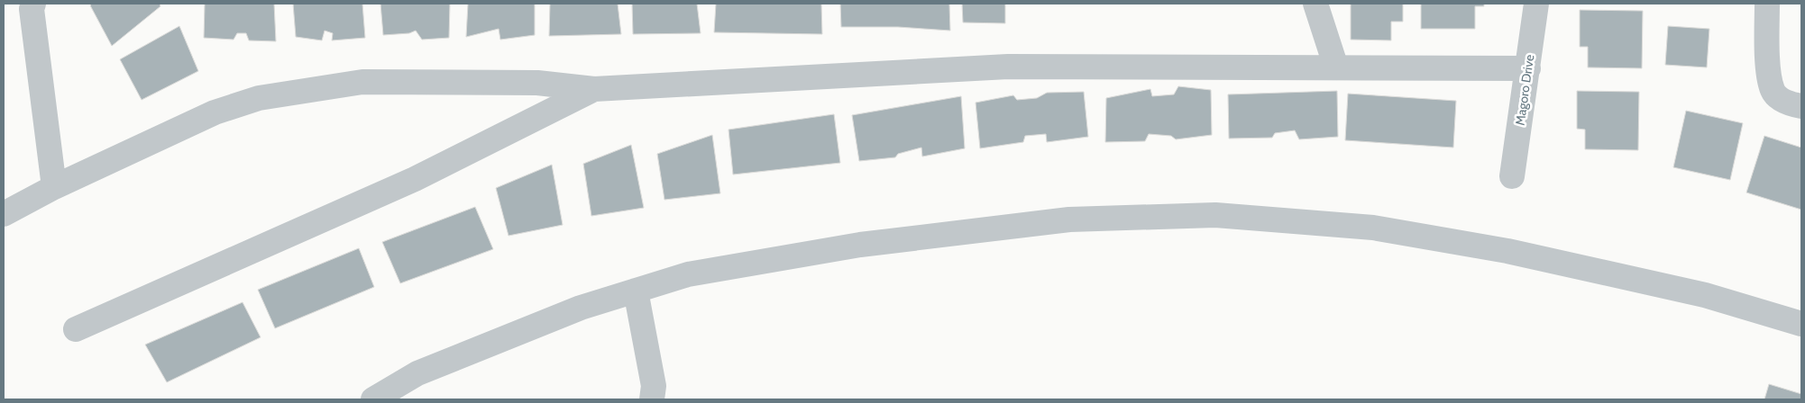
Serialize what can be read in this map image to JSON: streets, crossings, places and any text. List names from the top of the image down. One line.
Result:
{"streets":{"street":["Magoro Drive"]}}
